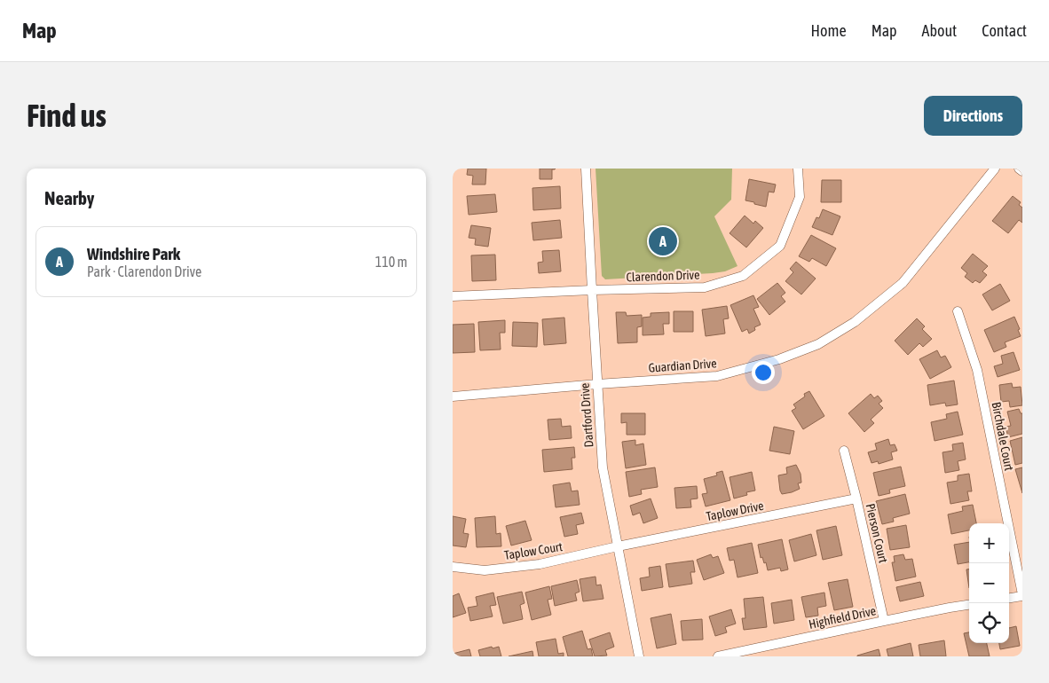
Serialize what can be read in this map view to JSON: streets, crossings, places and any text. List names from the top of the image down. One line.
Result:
{"streets":{"street":["Clarendon Drive","Guardian Drive","Dartford Drive","Birchdale Court","Taplow Drive","Pierson Court","Taplow Court","Highfield Drive"]},"crossings":[["Clarendon Drive","Dartford Drive"],["Guardian Drive","Dartford Drive"],["Dartford Drive","Taplow Drive"],["Dartford Drive","Taplow Court"],["Taplow Drive","Pierson Court"],["Taplow Drive","Taplow Court"],["Pierson Court","Highfield Drive"]],"page":{"header":"Map","nav":["Home","Map","About","Contact"],"buttons":"Directions","title":"Find us","heading":"Nearby","pins":"A","list":[{"mark":"A","name":"Windshire Park","note":"Park · Clarendon Drive","value":"110 m"}],"map_buttons":["+","−"]}}
